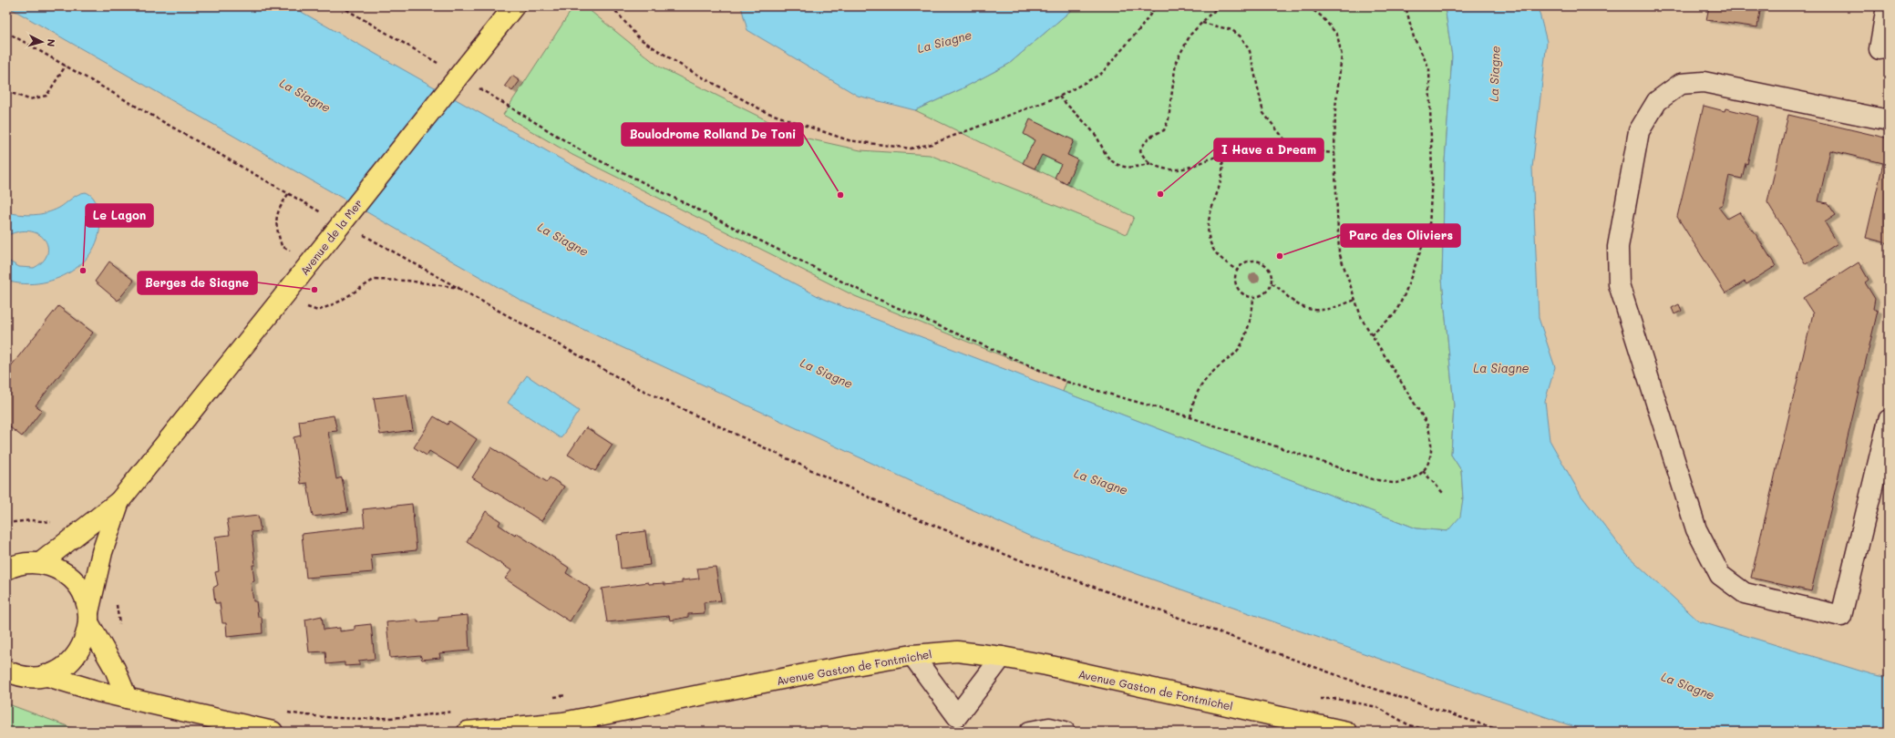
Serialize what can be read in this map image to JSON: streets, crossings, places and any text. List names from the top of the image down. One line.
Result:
{"streets":{"main road":["Avenue de la Mer","Avenue Gaston de Fontmichel"]},"water":["La Siagne"],"places":["I Have a Dream","Boulodrome Rolland De Toni","Parc des Oliviers","Le Lagon","Berges de Siagne"],"north":"right"}
